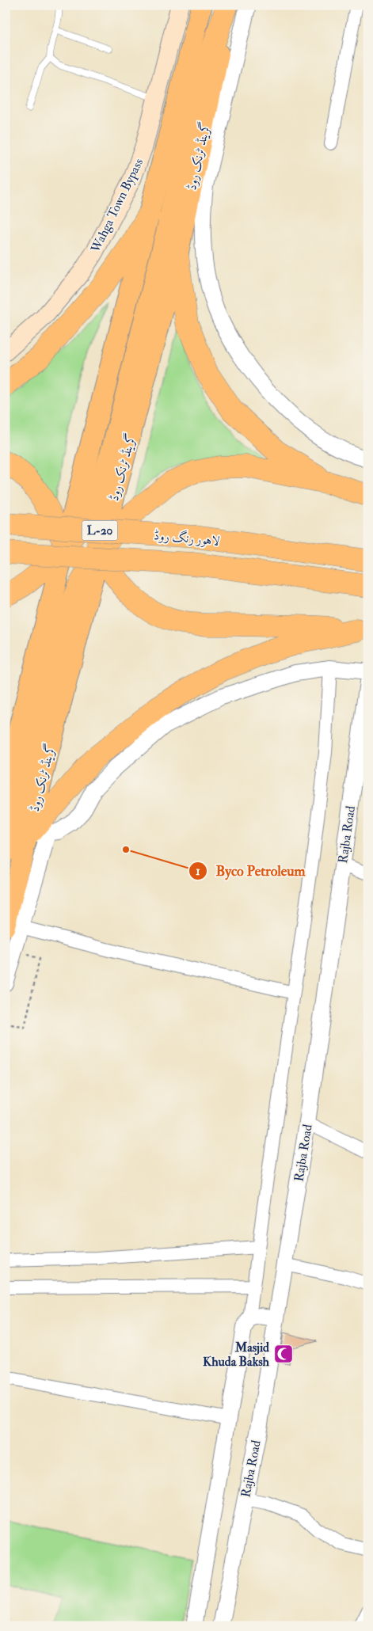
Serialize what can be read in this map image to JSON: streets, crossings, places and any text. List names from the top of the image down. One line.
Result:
{"streets":{"highway":["گرینڈ ٹرنک روڈ","L-20","لاہور رنگ روڈ"],"main road":["Wahga Town Bypass"],"street":["Rajba Road"]},"places":{"other":["Byco Petroleum"],"mosque":["Masjid Khuda Baksh"]}}
